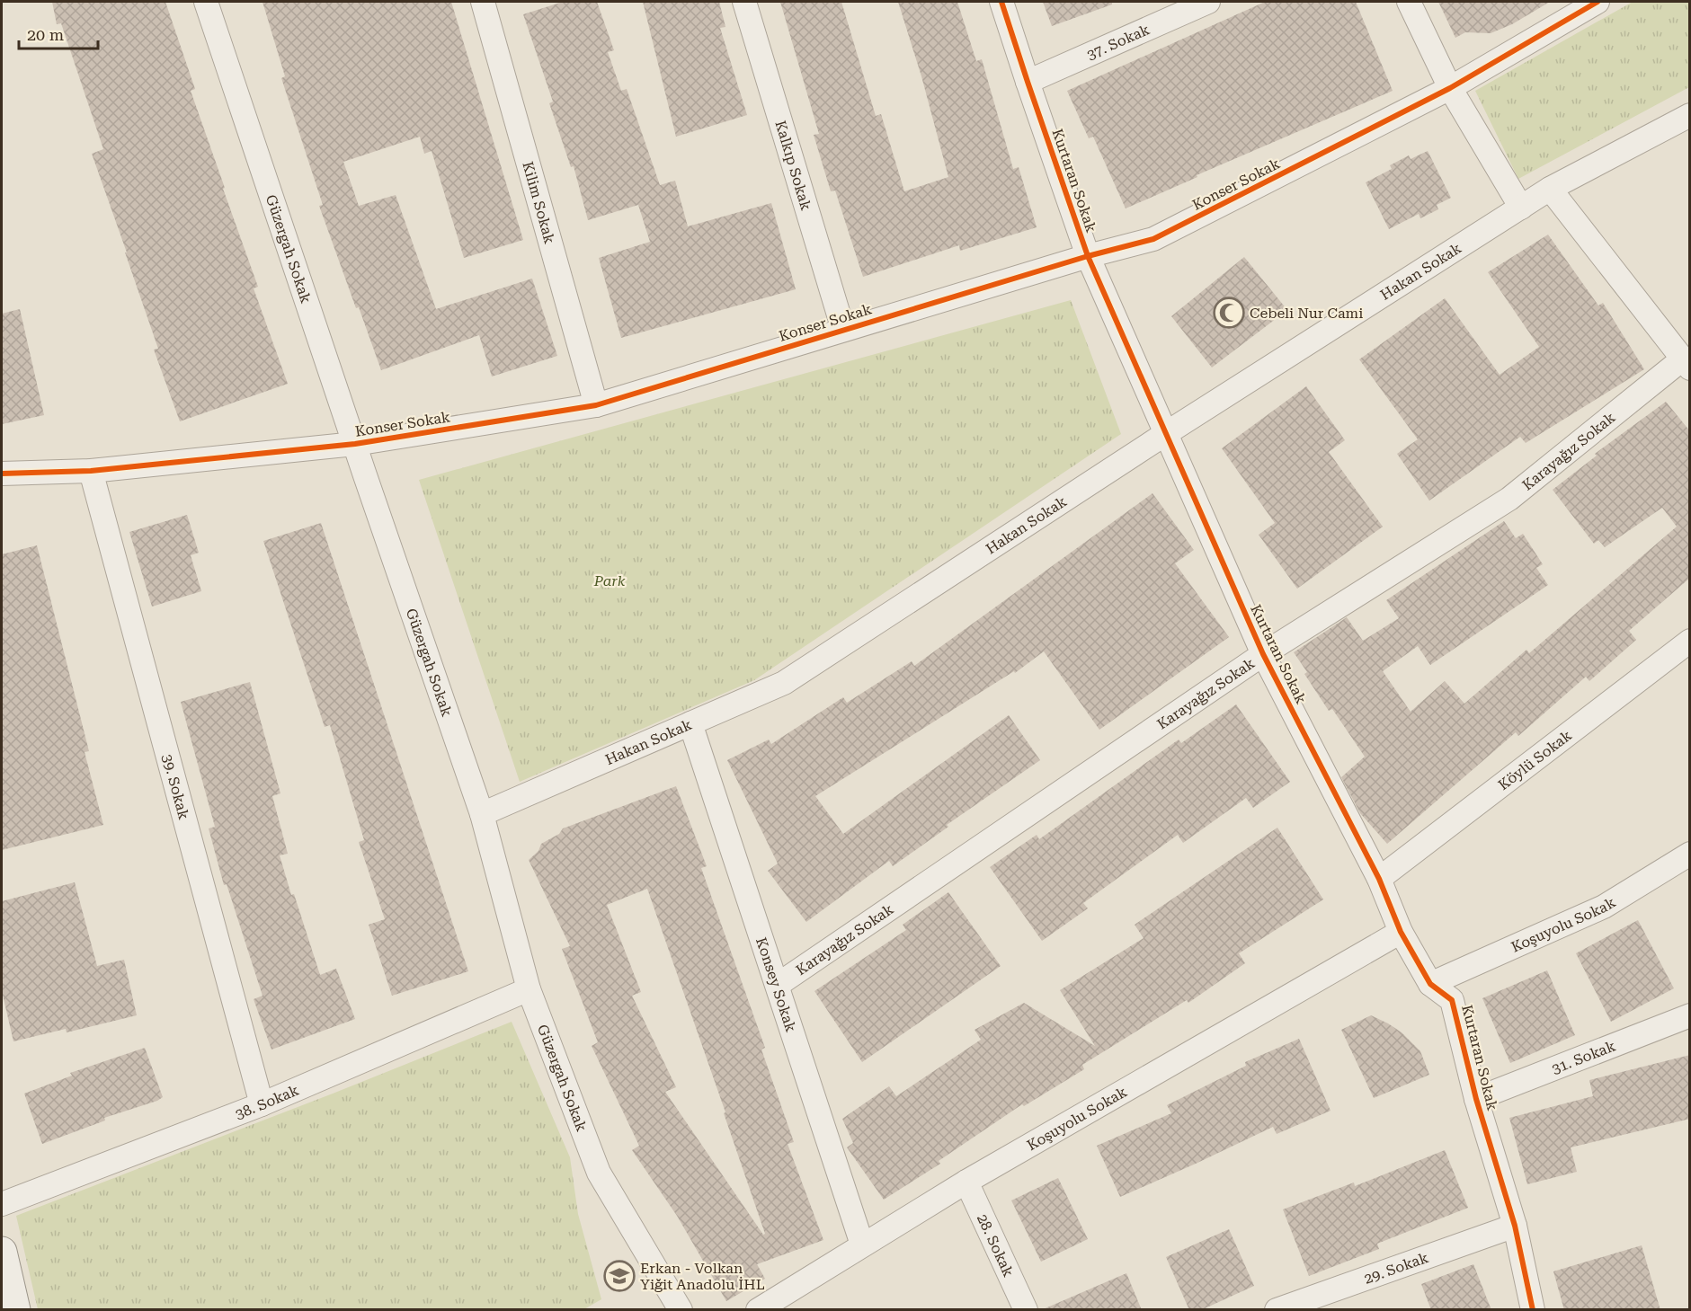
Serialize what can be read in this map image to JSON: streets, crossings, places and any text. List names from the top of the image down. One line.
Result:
{"streets":{"street":["37. Sokak","Kalkıp Sokak","Kurtaran Sokak","Konser Sokak","Kilim Sokak","Güzergah Sokak","Hakan Sokak","Karayağız Sokak","Köylü Sokak","39. Sokak","Koşuyolu Sokak","Konsey Sokak","31. Sokak","38. Sokak","28. Sokak","29. Sokak"]},"crossings":[["37. Sokak","Kurtaran Sokak"],["Kalkıp Sokak","Konser Sokak"],["Kurtaran Sokak","Konser Sokak"],["Kurtaran Sokak","Hakan Sokak"],["Kurtaran Sokak","Karayağız Sokak"],["Kurtaran Sokak","Köylü Sokak"],["Kurtaran Sokak","Koşuyolu Sokak"],["Kurtaran Sokak","31. Sokak"],["Kurtaran Sokak","29. Sokak"],["Konser Sokak","Kilim Sokak"],["Konser Sokak","Güzergah Sokak"],["Konser Sokak","39. Sokak"],["Güzergah Sokak","Hakan Sokak"],["Güzergah Sokak","38. Sokak"],["Hakan Sokak","Konsey Sokak"],["Karayağız Sokak","Konsey Sokak"],["39. Sokak","38. Sokak"],["Koşuyolu Sokak","Konsey Sokak"],["Koşuyolu Sokak","28. Sokak"]],"parks":["Park"],"places":{"mosque":["Cebeli Nur Cami"],"school or university":["Erkan - Volkan Yiğit Anadolu İHL"]},"scale_bar":"20 m"}
